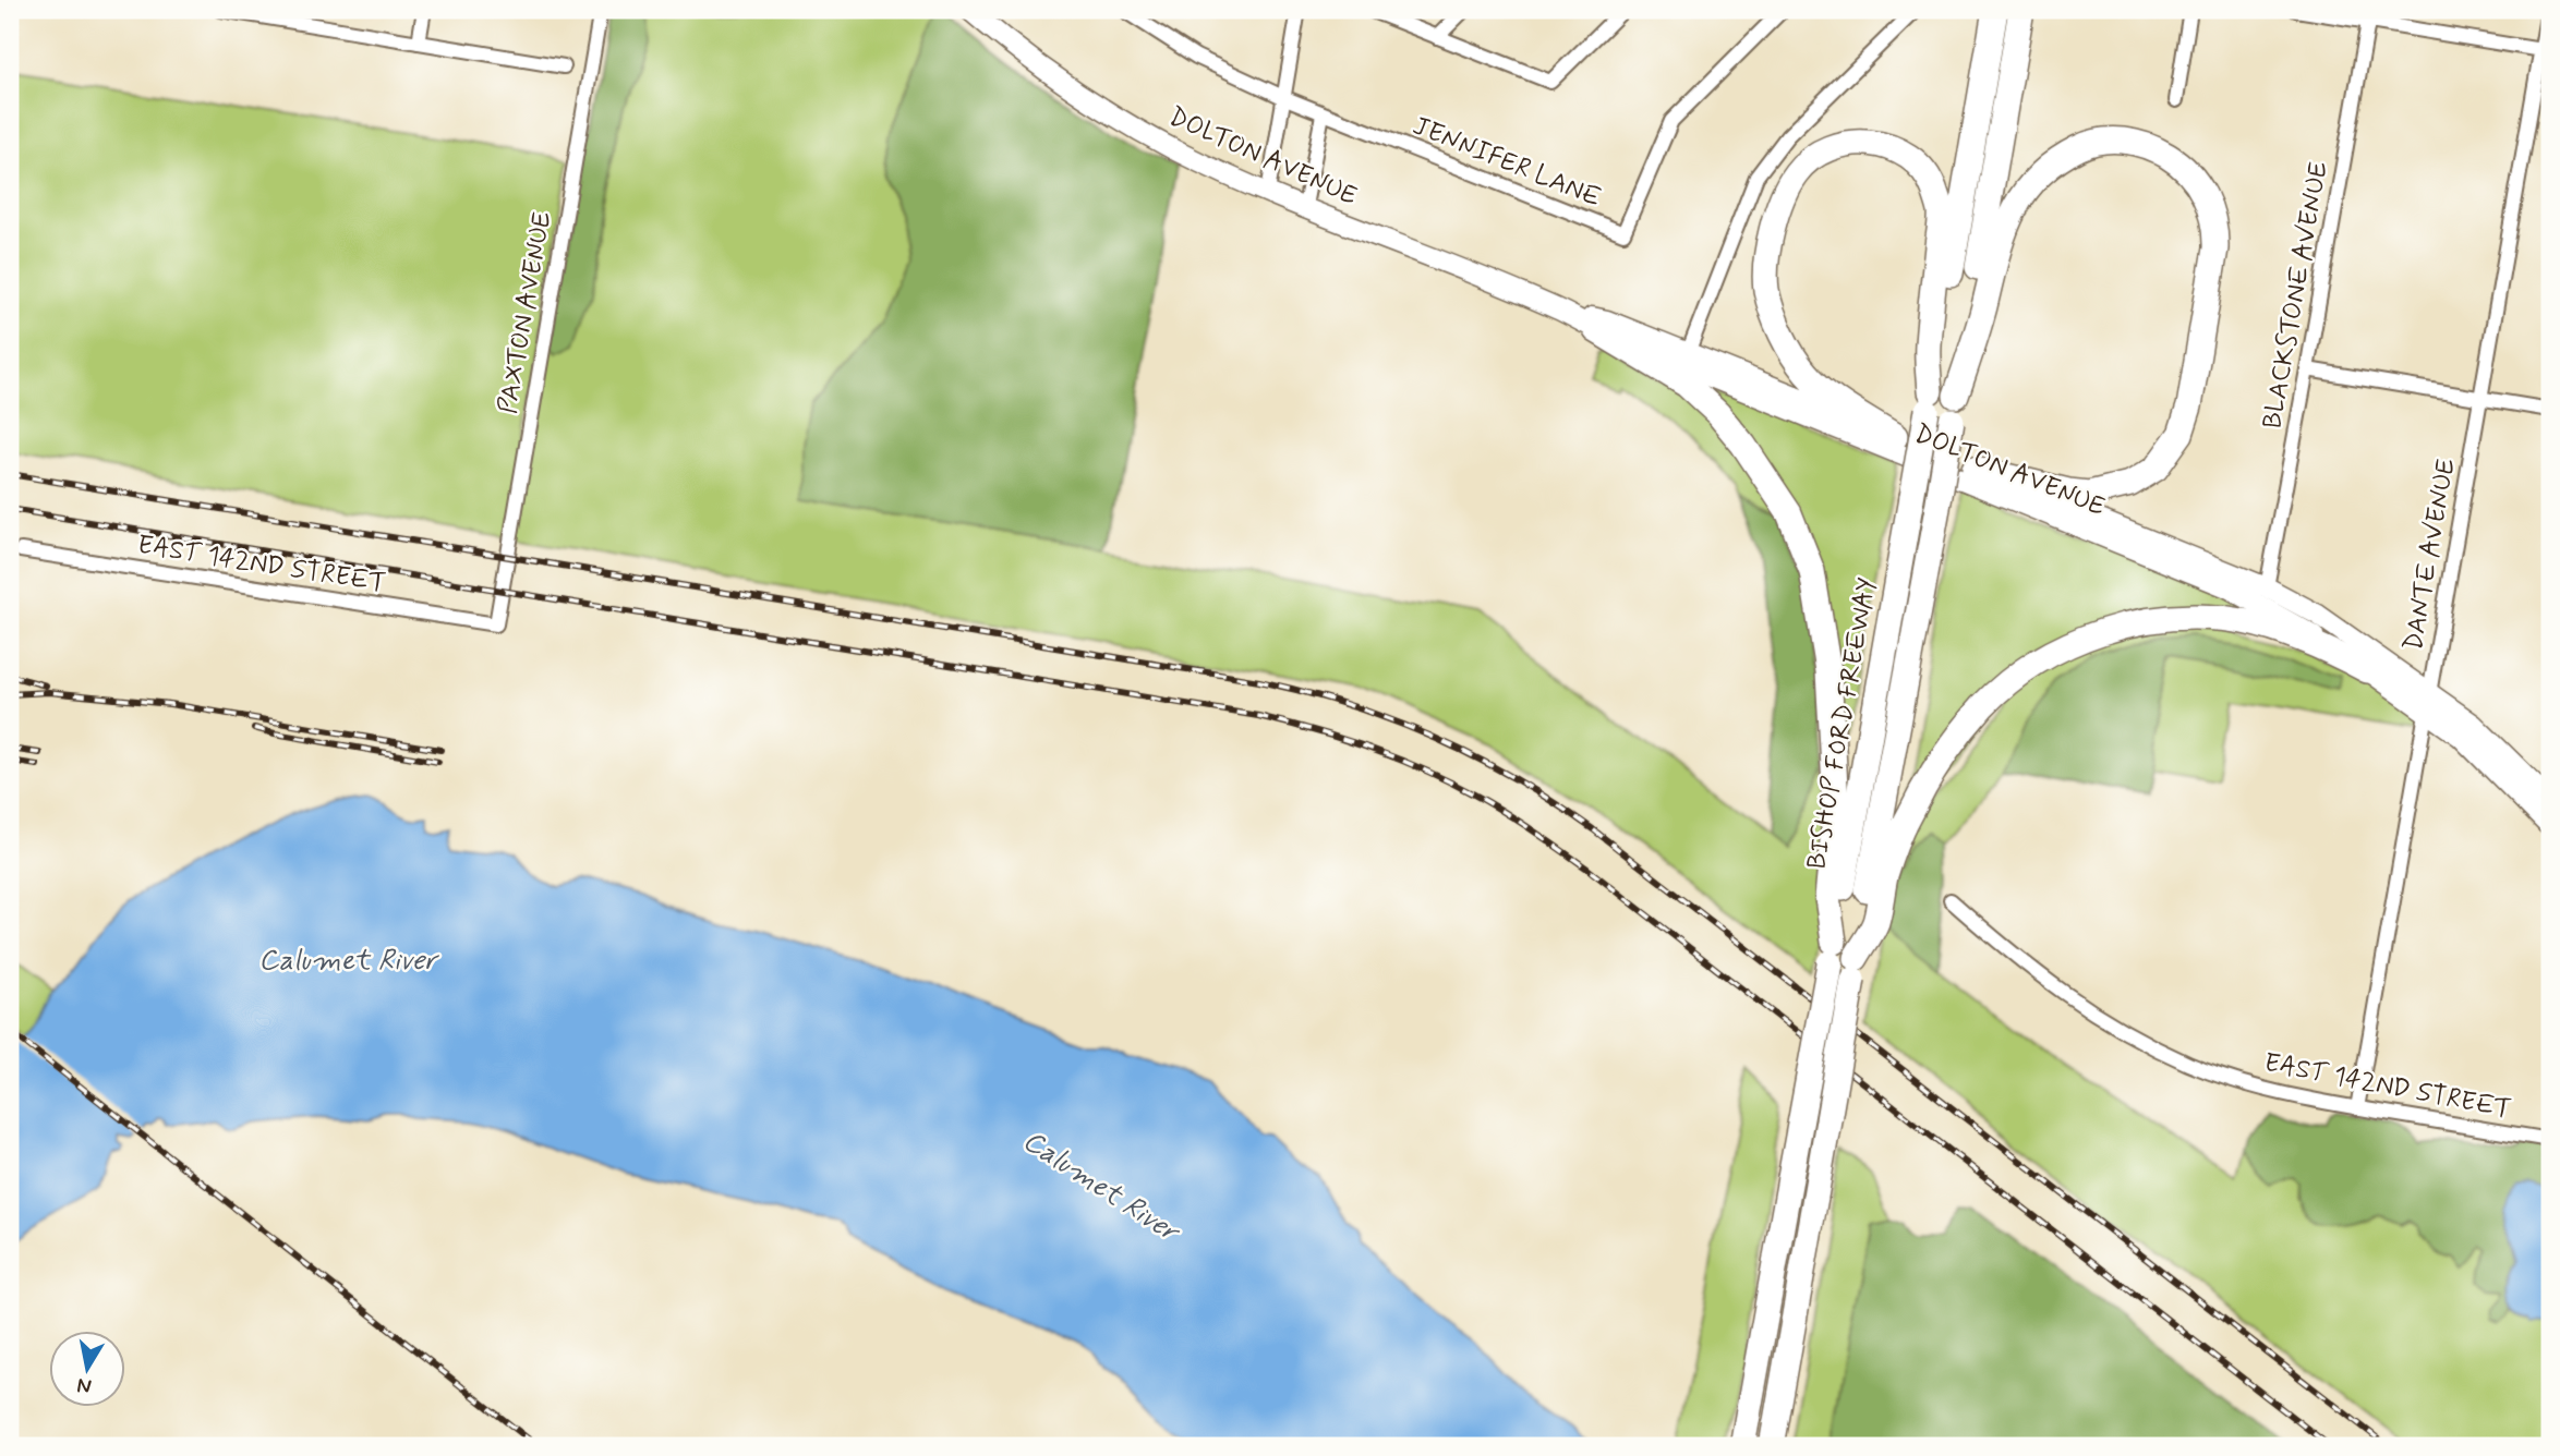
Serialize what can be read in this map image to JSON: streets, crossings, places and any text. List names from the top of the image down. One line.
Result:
{"streets":{"highway":["BISHOP FORD FREEWAY"],"street":["DOLTON AVENUE","JENNIFER LANE","BLACKSTONE AVENUE","PAXTON AVENUE","DANTE AVENUE","EAST 142ND STREET"]},"crossings":[["DOLTON AVENUE","BLACKSTONE AVENUE"],["DOLTON AVENUE","DANTE AVENUE"],["PAXTON AVENUE","EAST 142ND STREET"],["DANTE AVENUE","EAST 142ND STREET"]],"water":["Calumet River"],"north":"bottom"}
